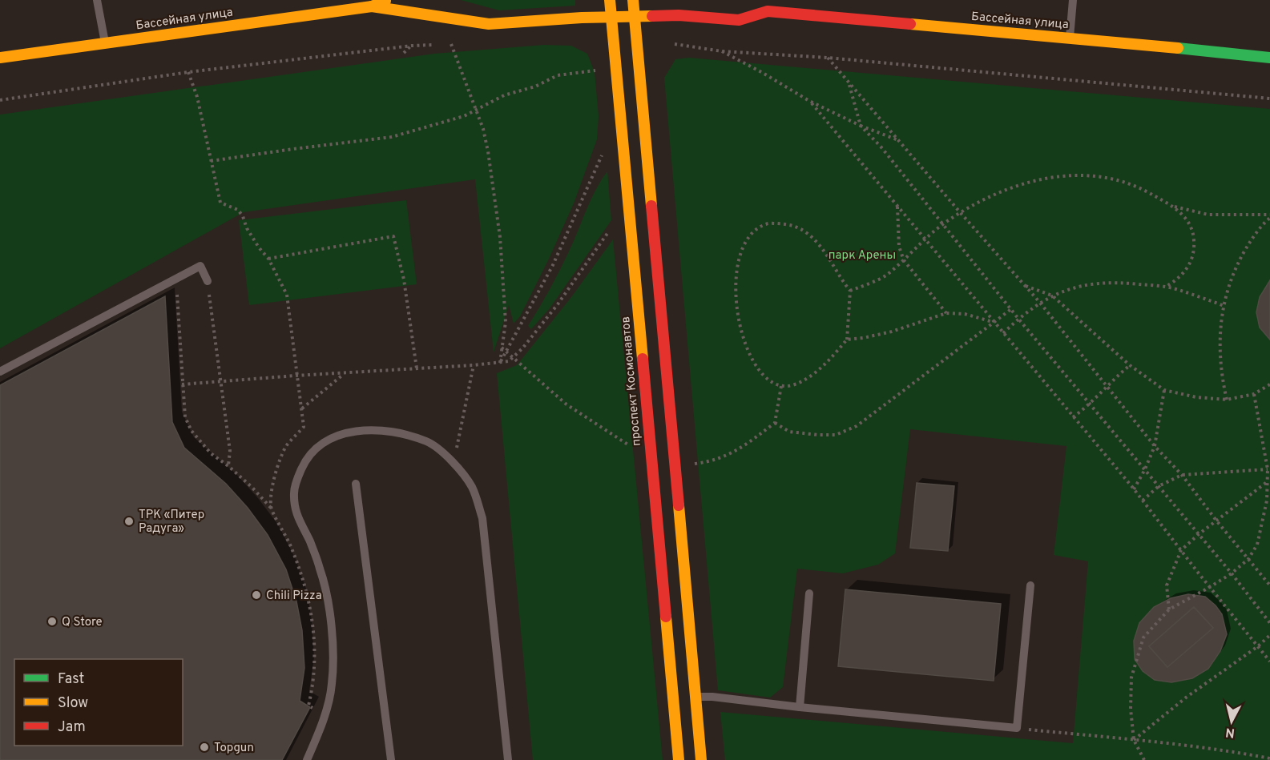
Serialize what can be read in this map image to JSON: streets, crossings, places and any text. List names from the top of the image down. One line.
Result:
{"streets":{"street":["Бассейная улица","проспект Космонавтов"]},"crossings":[["Бассейная улица","проспект Космонавтов"]],"parks":["парк Арены"],"places":["ТРК «Питер Радуга»","Chili Pizza","Q Store","Topgun"],"legend":["Fast","Slow","Jam"],"north":"bottom"}
